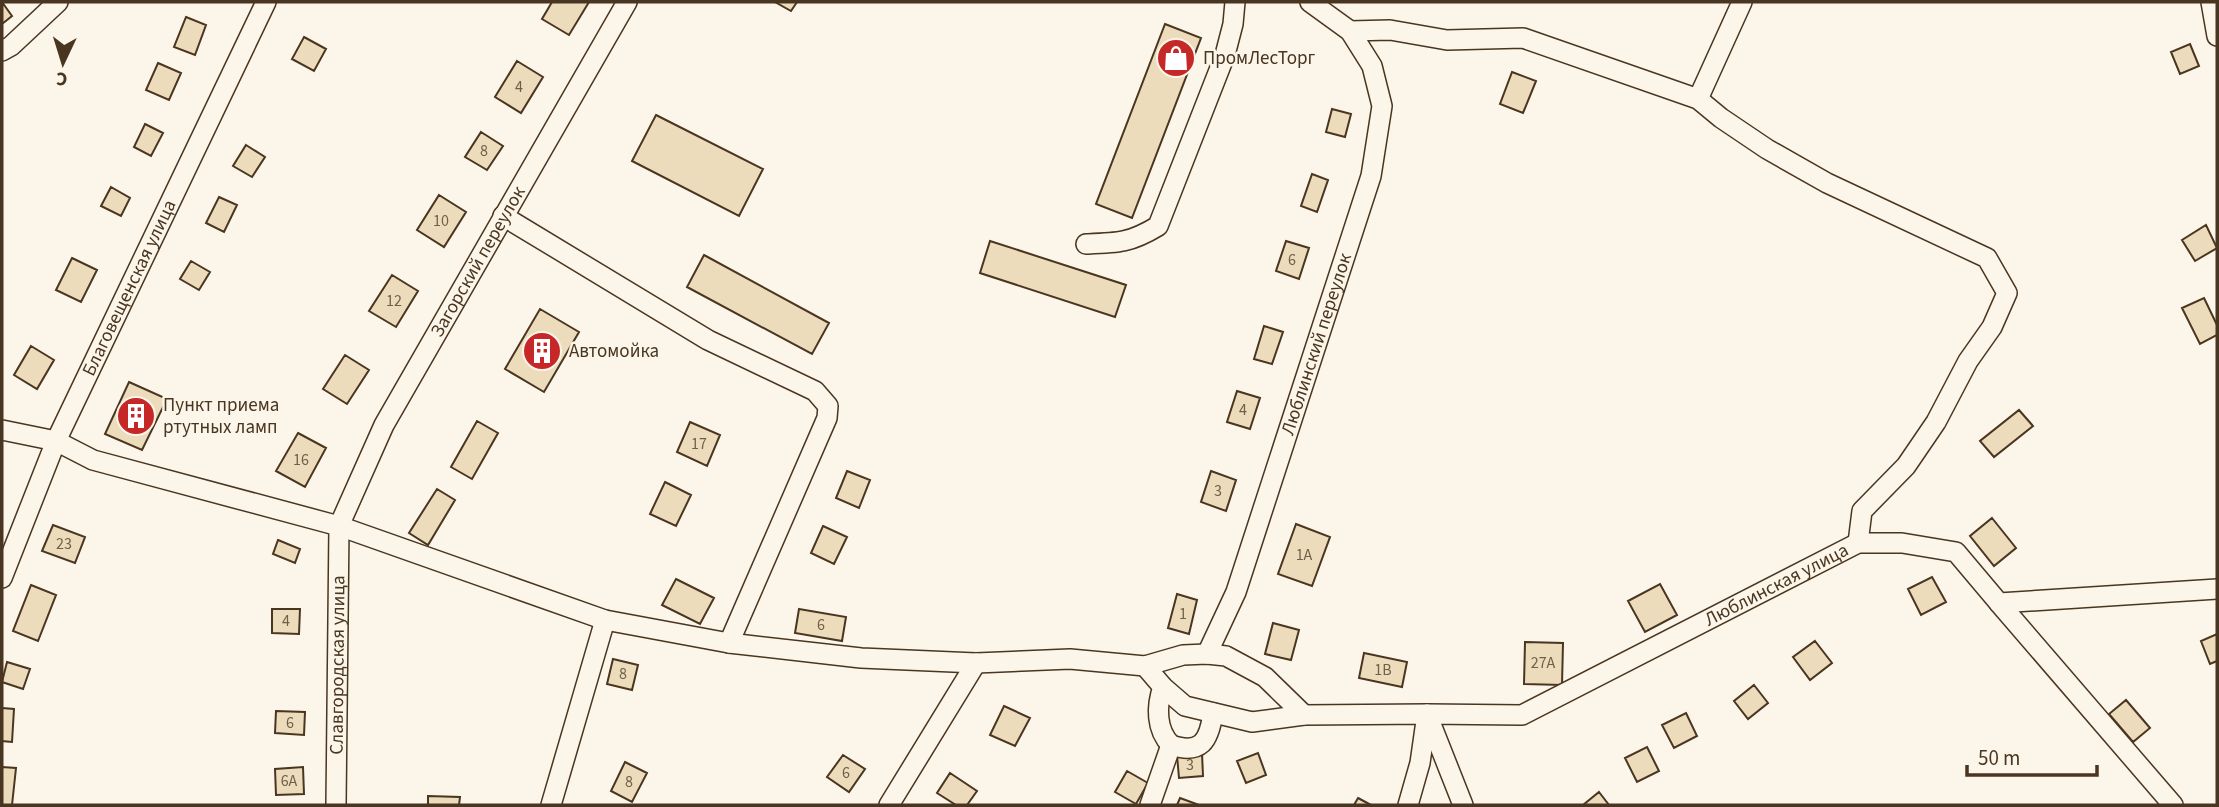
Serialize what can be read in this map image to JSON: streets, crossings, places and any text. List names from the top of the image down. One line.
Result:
{"streets":{"street":["Загорский переулок","Благовещенская улица","Люблинский переулок","Люблинская улица","Славгородская улица"]},"crossings":[["Загорский переулок","Славгородская улица"]],"places":{"shop":["ПромЛесТорг"],"building":["Автомойка","Пункт приема ртутных ламп"]},"house_numbers":["4","8","10","6","12","4","17","16","3","23","1А","1","4","6","27А","1В","8","6","3","6","6А","8"],"scale_bar":"50 m","north":"bottom"}
